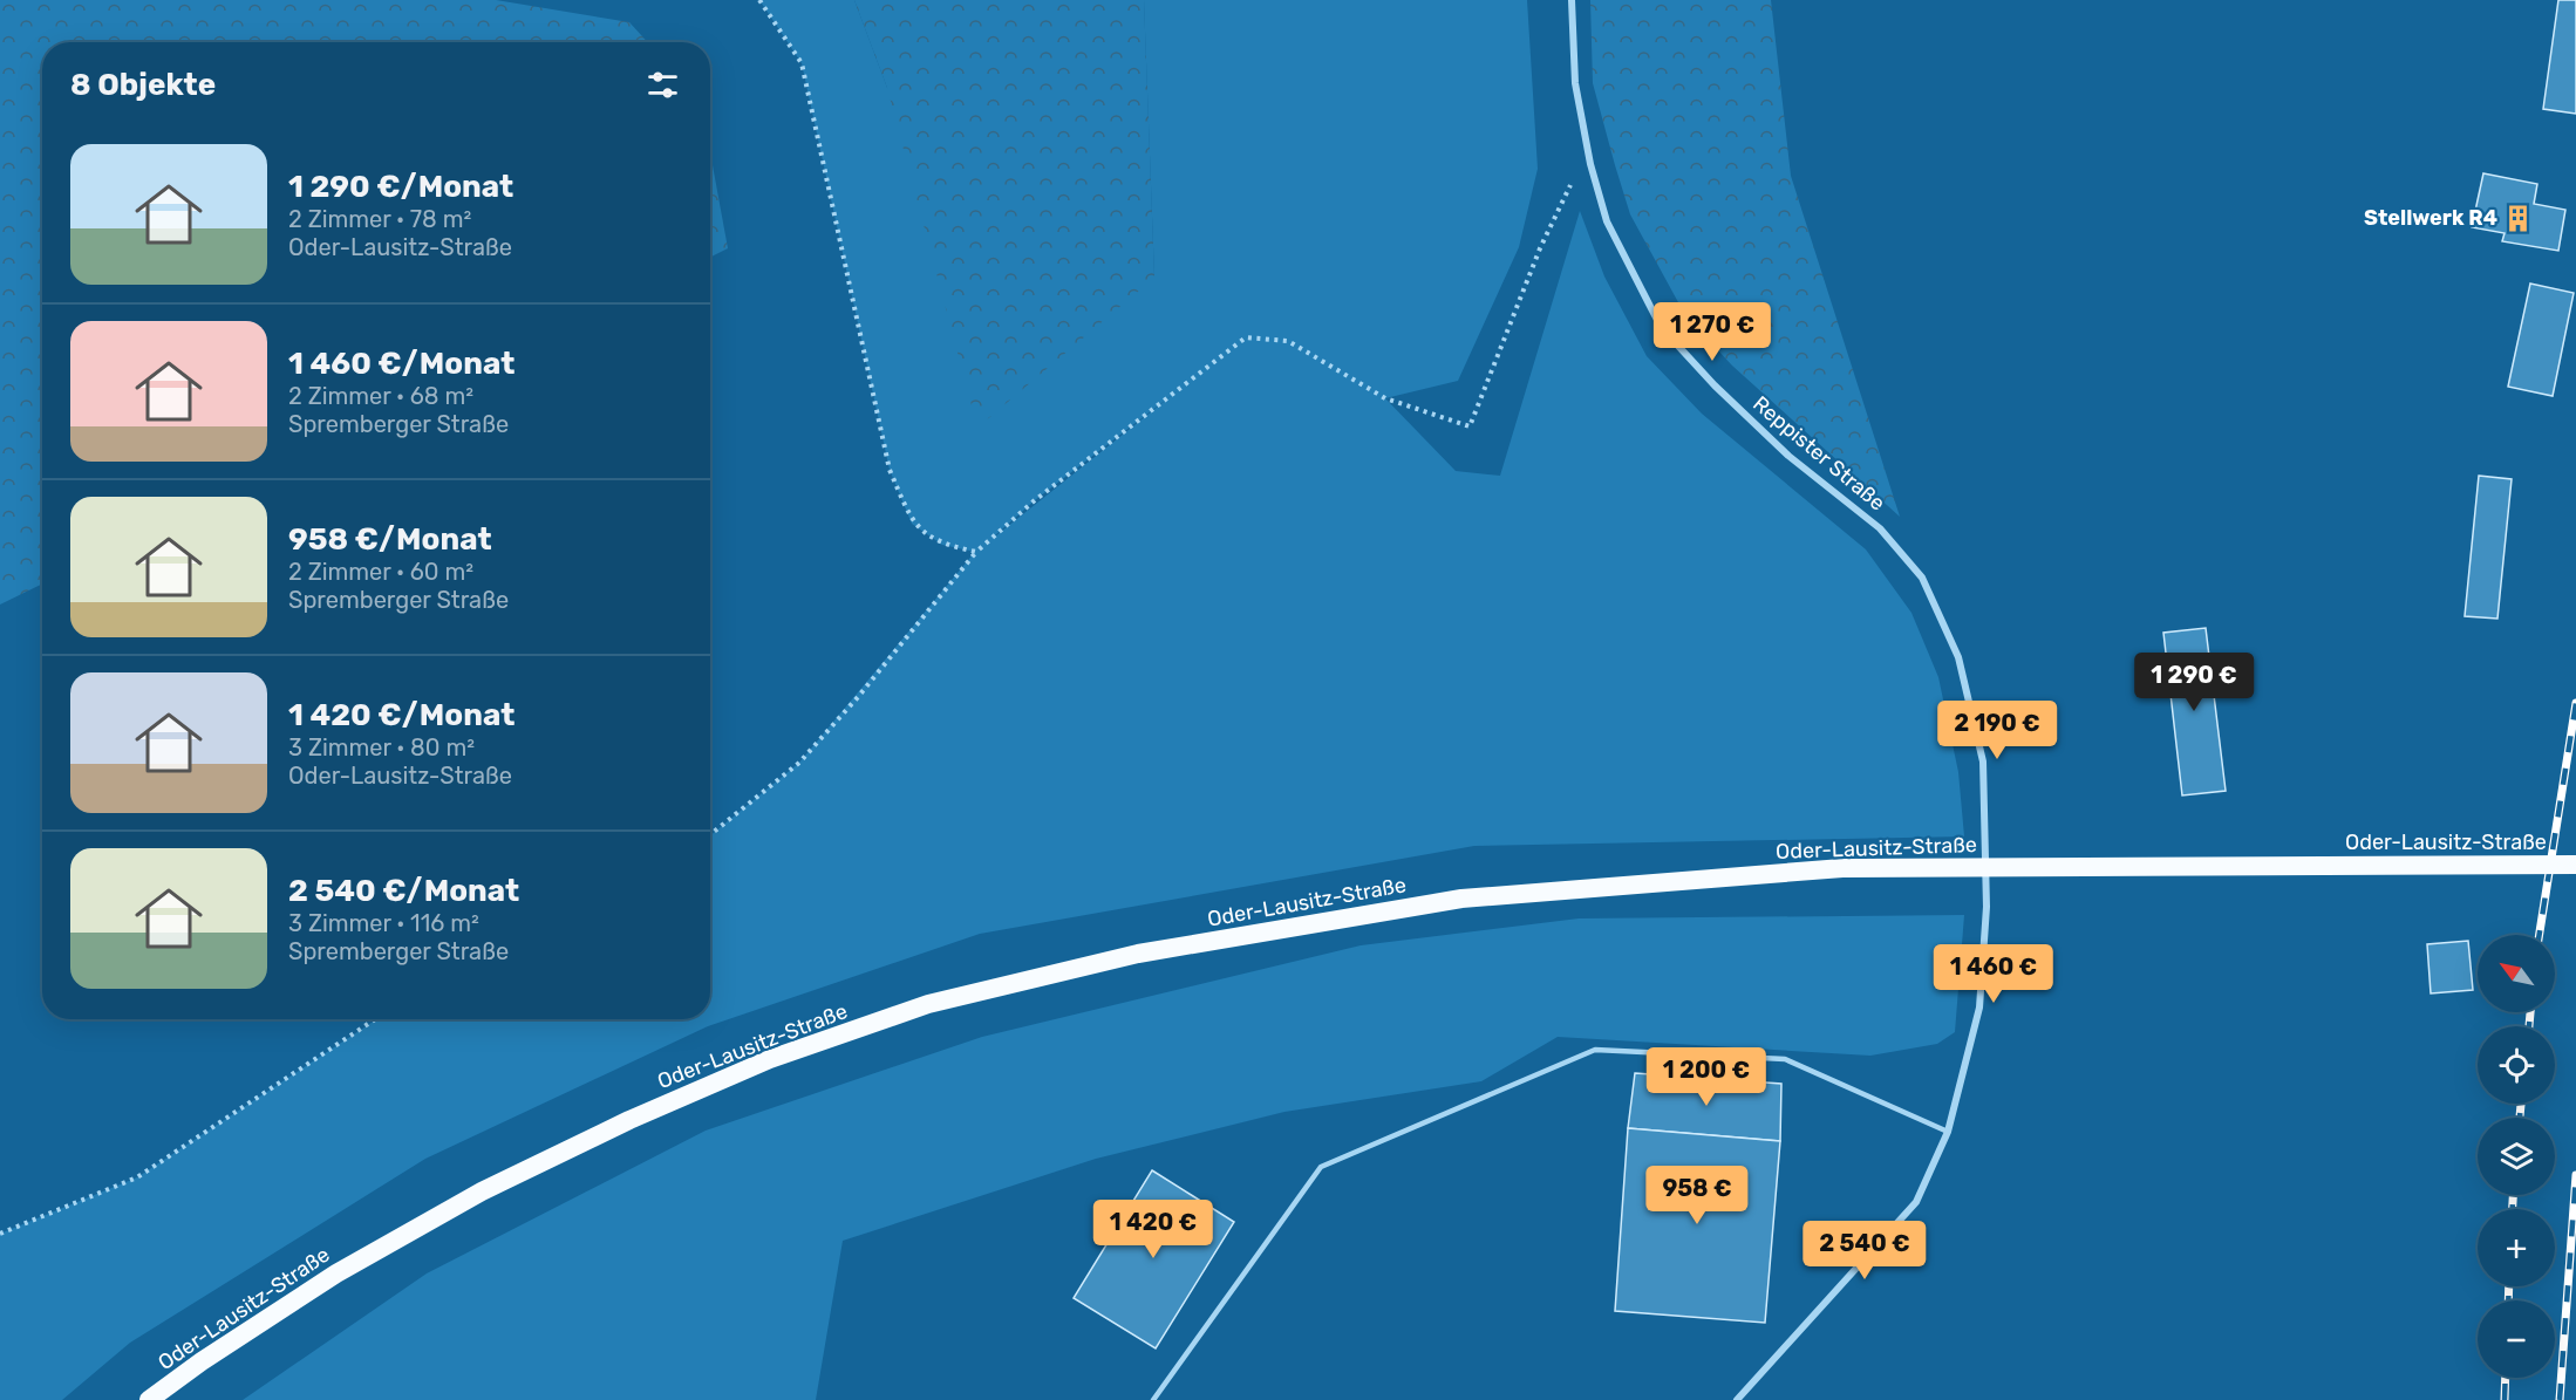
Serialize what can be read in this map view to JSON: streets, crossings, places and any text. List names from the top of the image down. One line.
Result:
{"streets":{"highway":["Oder-Lausitz-Straße"],"street":["Reppister Straße"]},"places":{"building":["Stellwerk R4"]},"north":"top left","page":{"heading":"8 Objekte","list":[{"name":"1 290 €/Monat","note":"2 Zimmer · 78 m² · Oder-Lausitz-Straße"},{"name":"1 460 €/Monat","note":"2 Zimmer · 68 m² · Spremberger Straße"},{"name":"958 €/Monat","note":"2 Zimmer · 60 m² · Spremberger Straße"},{"name":"1 420 €/Monat","note":"3 Zimmer · 80 m² · Oder-Lausitz-Straße"},{"name":"2 540 €/Monat","note":"3 Zimmer · 116 m² · Spremberger Straße"}],"price":["1 270 €","1 290 €","2 190 €","1 460 €","1 200 €","958 €","1 420 €","2 540 €"],"map_buttons":["+","−"]}}
